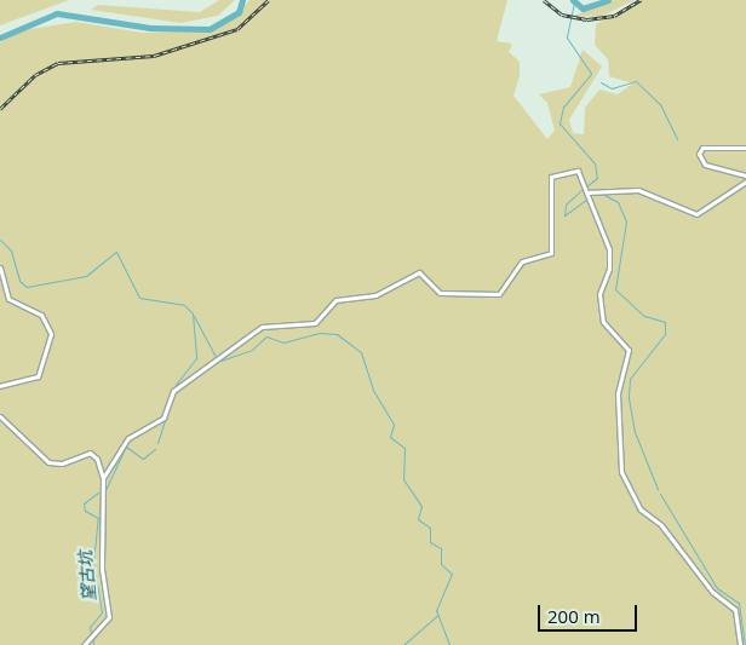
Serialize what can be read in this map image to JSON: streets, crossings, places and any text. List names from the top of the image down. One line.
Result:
{"water":["望古坑"],"scale_bar":"200 m"}
